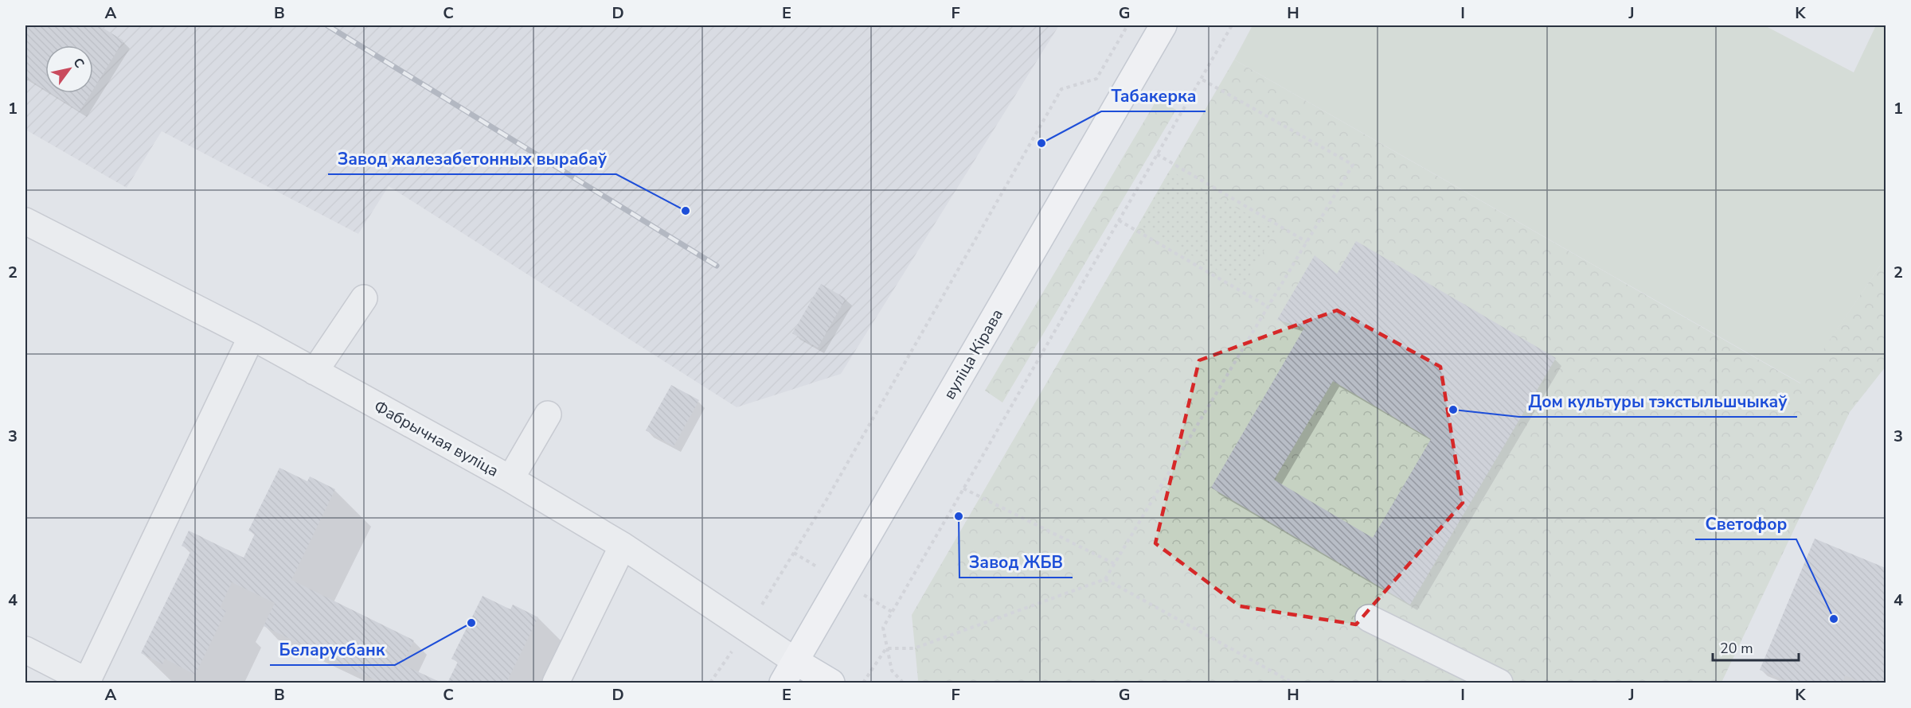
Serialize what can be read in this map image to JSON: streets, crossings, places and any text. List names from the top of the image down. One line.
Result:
{"streets":{"main road":["вуліца Кірава","Фабрычная вуліца"]},"crossings":[["вуліца Кірава","Фабрычная вуліца"]],"places":["Табакерка","Завод жалезабетонных вырабаў","Дом культуры тэкстыльшчыкаў","Завод ЖБВ","Светофор","Беларусбанк"],"scale_bar":"20 m","north":"top right","grid":{"columns":["A","B","C","D","E","F","G","H","I","J","K"],"rows":["1","2","3","4"]}}
